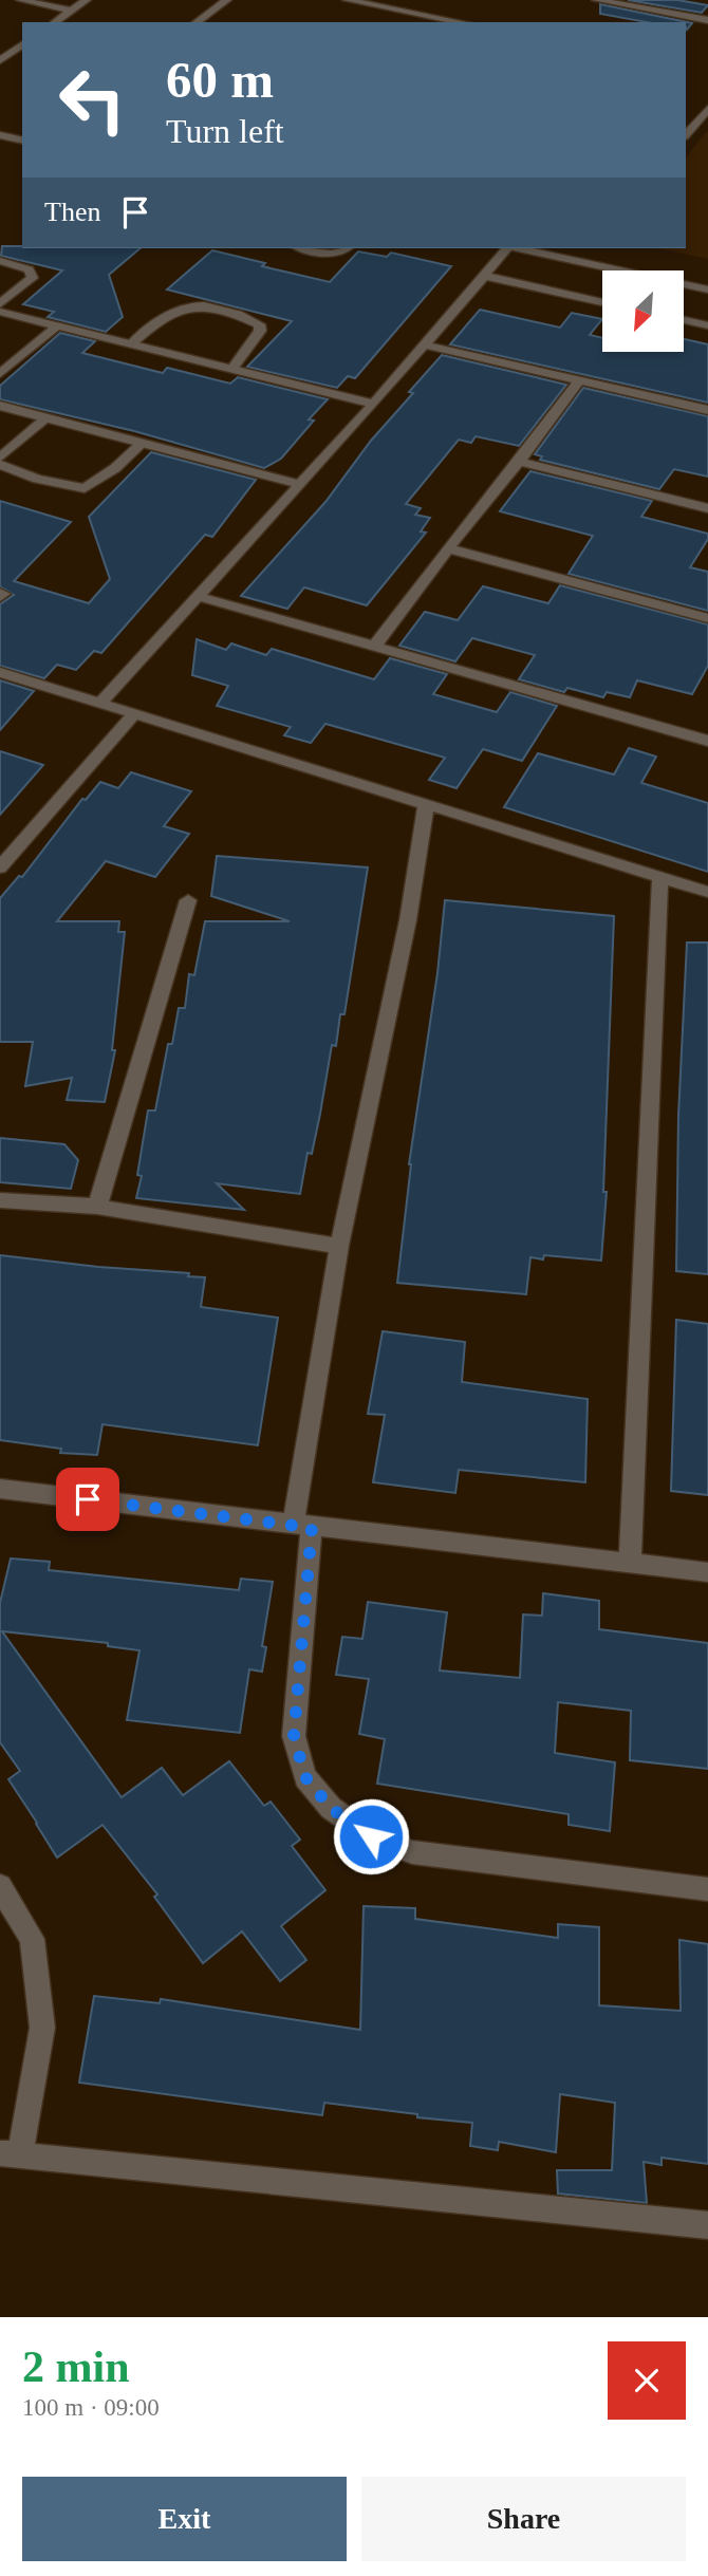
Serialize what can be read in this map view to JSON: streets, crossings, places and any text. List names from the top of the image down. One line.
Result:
{"north":"bottom left","page":{"turn":["60 m","Turn left"],"then":"Then","heading":["2 min","100 m · 09:00"],"buttons":["Exit","Share"]}}
